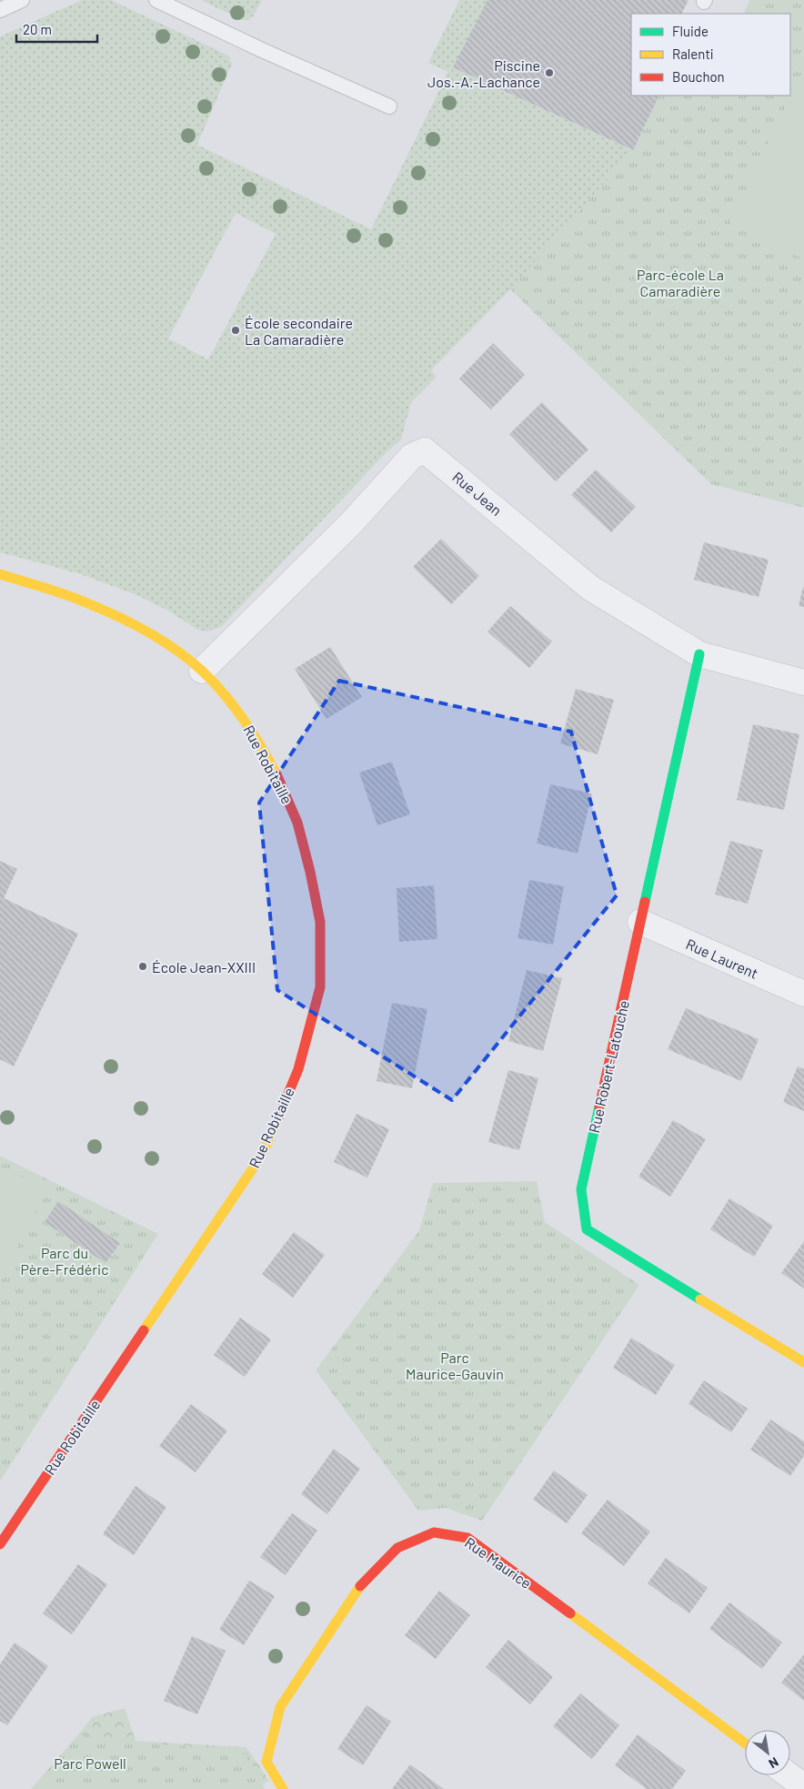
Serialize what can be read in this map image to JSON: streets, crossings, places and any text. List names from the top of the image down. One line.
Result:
{"streets":{"street":["Rue Jean","Rue Robitaille","Rue Laurent","Rue Robert-Latouche","Rue Maurice"]},"crossings":[["Rue Jean","Rue Robitaille"],["Rue Jean","Rue Robert-Latouche"],["Rue Laurent","Rue Robert-Latouche"]],"parks":["Parc-école La Camaradière","Parc du Père-Frédéric","Parc Maurice-Gauvin","Parc Powell"],"places":["Piscine Jos.-A.-Lachance","École secondaire La Camaradière","École Jean-XXIII"],"legend":["Fluide","Ralenti","Bouchon"],"scale_bar":"20 m","north":"bottom right"}
